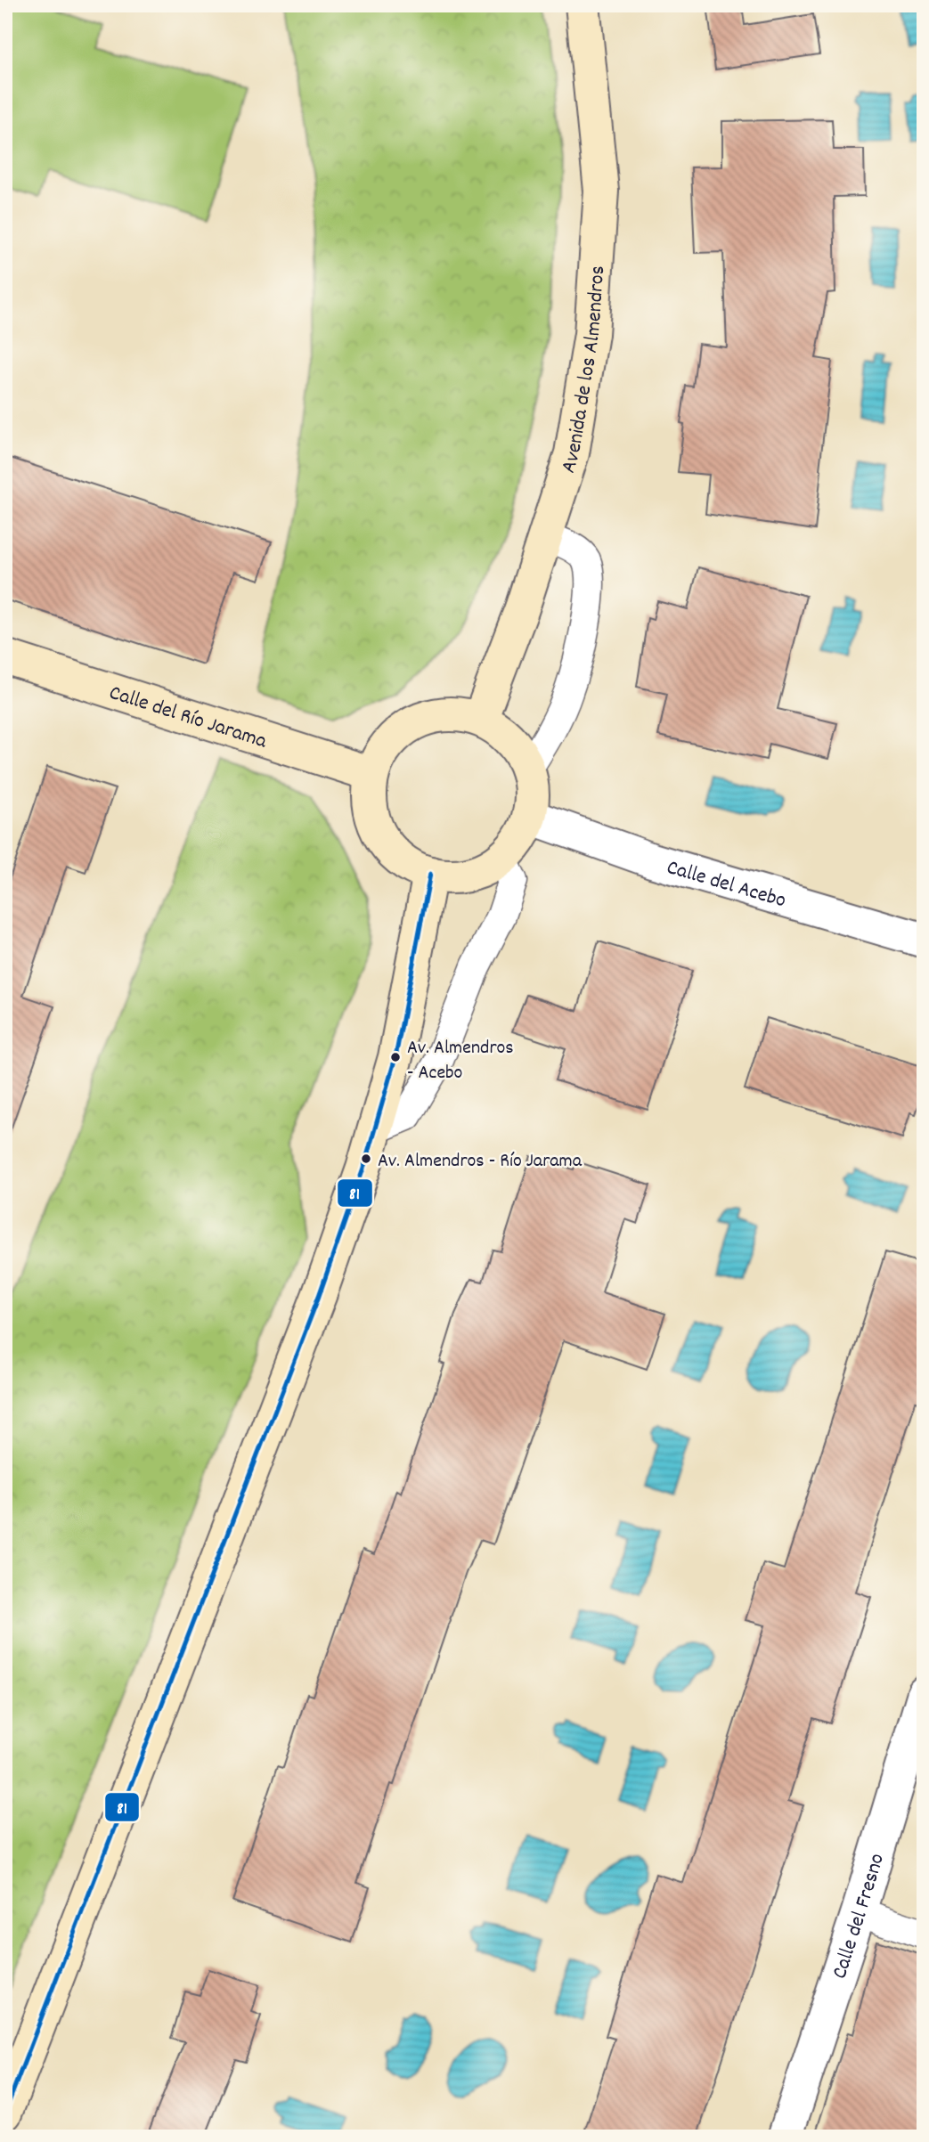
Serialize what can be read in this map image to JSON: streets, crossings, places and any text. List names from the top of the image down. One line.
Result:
{"streets":{"street":["Avenida de los Almendros","Calle del Río Jarama","Calle del Acebo","Calle del Fresno"]},"crossings":[["Avenida de los Almendros","Calle del Río Jarama"],["Avenida de los Almendros","Calle del Acebo"],["Calle del Río Jarama","Calle del Acebo"]],"places":["Av. Almendros - Acebo","Av. Almendros - Río Jarama"],"lines":["transit line 81"]}
